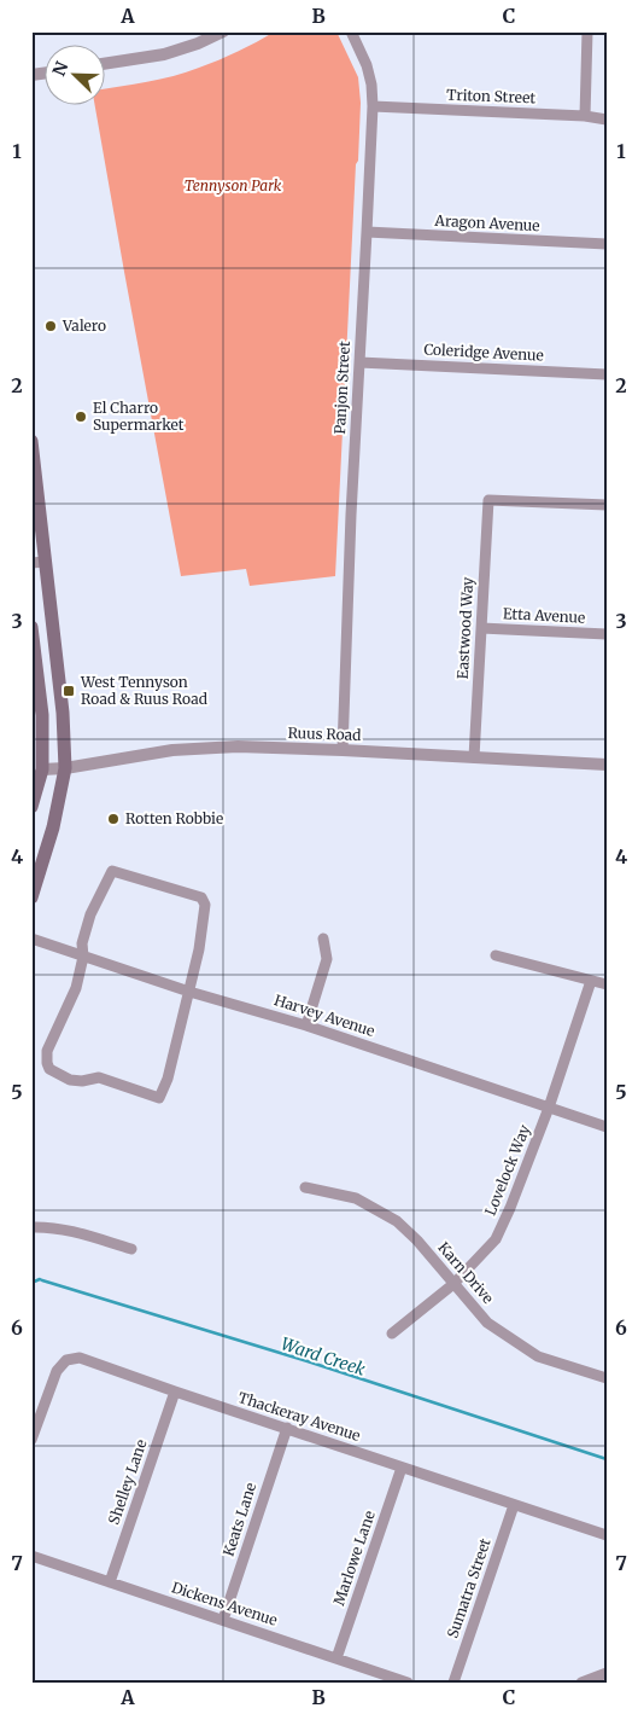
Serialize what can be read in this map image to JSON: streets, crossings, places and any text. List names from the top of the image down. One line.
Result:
{"streets":{"street":["Triton Street","Aragon Avenue","Coleridge Avenue","Panjon Street","Etta Avenue","Eastwood Way","Ruus Road","Harvey Avenue","Lovelock Way","Karn Drive","Thackeray Avenue","Shelley Lane","Keats Lane","Marlowe Lane","Sumatra Street","Dickens Avenue"]},"crossings":[["Triton Street","Panjon Street"],["Aragon Avenue","Panjon Street"],["Coleridge Avenue","Panjon Street"],["Panjon Street","Ruus Road"],["Etta Avenue","Eastwood Way"],["Eastwood Way","Ruus Road"],["Harvey Avenue","Lovelock Way"],["Lovelock Way","Karn Drive"],["Thackeray Avenue","Shelley Lane"],["Thackeray Avenue","Keats Lane"],["Thackeray Avenue","Marlowe Lane"],["Thackeray Avenue","Sumatra Street"],["Shelley Lane","Dickens Avenue"],["Keats Lane","Dickens Avenue"],["Marlowe Lane","Dickens Avenue"]],"water":["Ward Creek"],"parks":["Tennyson Park"],"places":{"other":["Valero","El Charro Supermarket","Rotten Robbie"],"transit":["West Tennyson Road & Ruus Road"]},"north":"top left","grid":{"columns":["A","B","C"],"rows":["1","2","3","4","5","6","7"]}}
